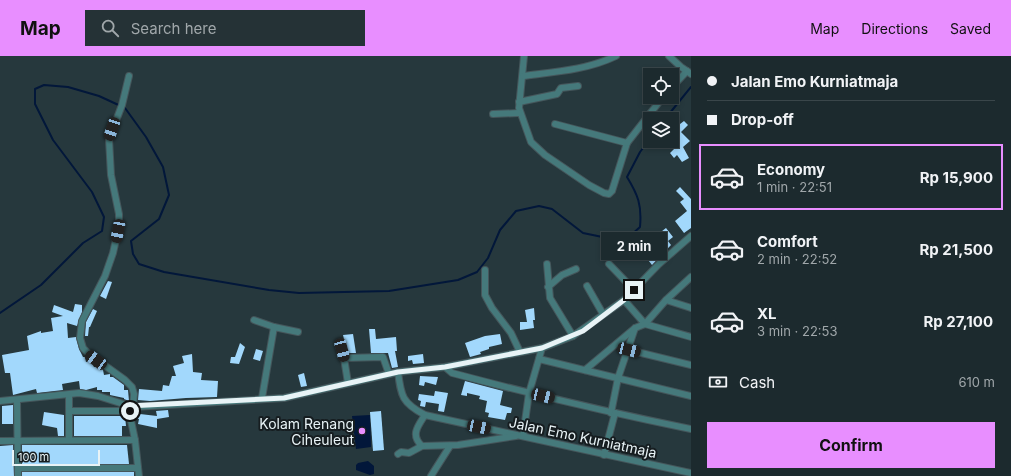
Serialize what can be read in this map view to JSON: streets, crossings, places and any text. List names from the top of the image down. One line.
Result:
{"streets":{"street":["Jalan Emo Kurniatmaja"]},"places":["Kolam Renang Ciheuleut"],"scale_bar":"100 m","page":{"header":"Map","search":"Search here","nav":["Map","Directions","Saved"],"banner":["Jalan Emo Kurniatmaja","Drop-off"],"list":[{"name":"Economy","note":"1 min · 22:51","value":"Rp 15,900"},{"name":"Comfort","note":"2 min · 22:52","value":"Rp 21,500"},{"name":"XL","note":"3 min · 22:53","value":"Rp 27,100"}],"bubble":"2 min","pay":["Cash","610 m"],"buttons":"Confirm","scale":"100 m"}}
